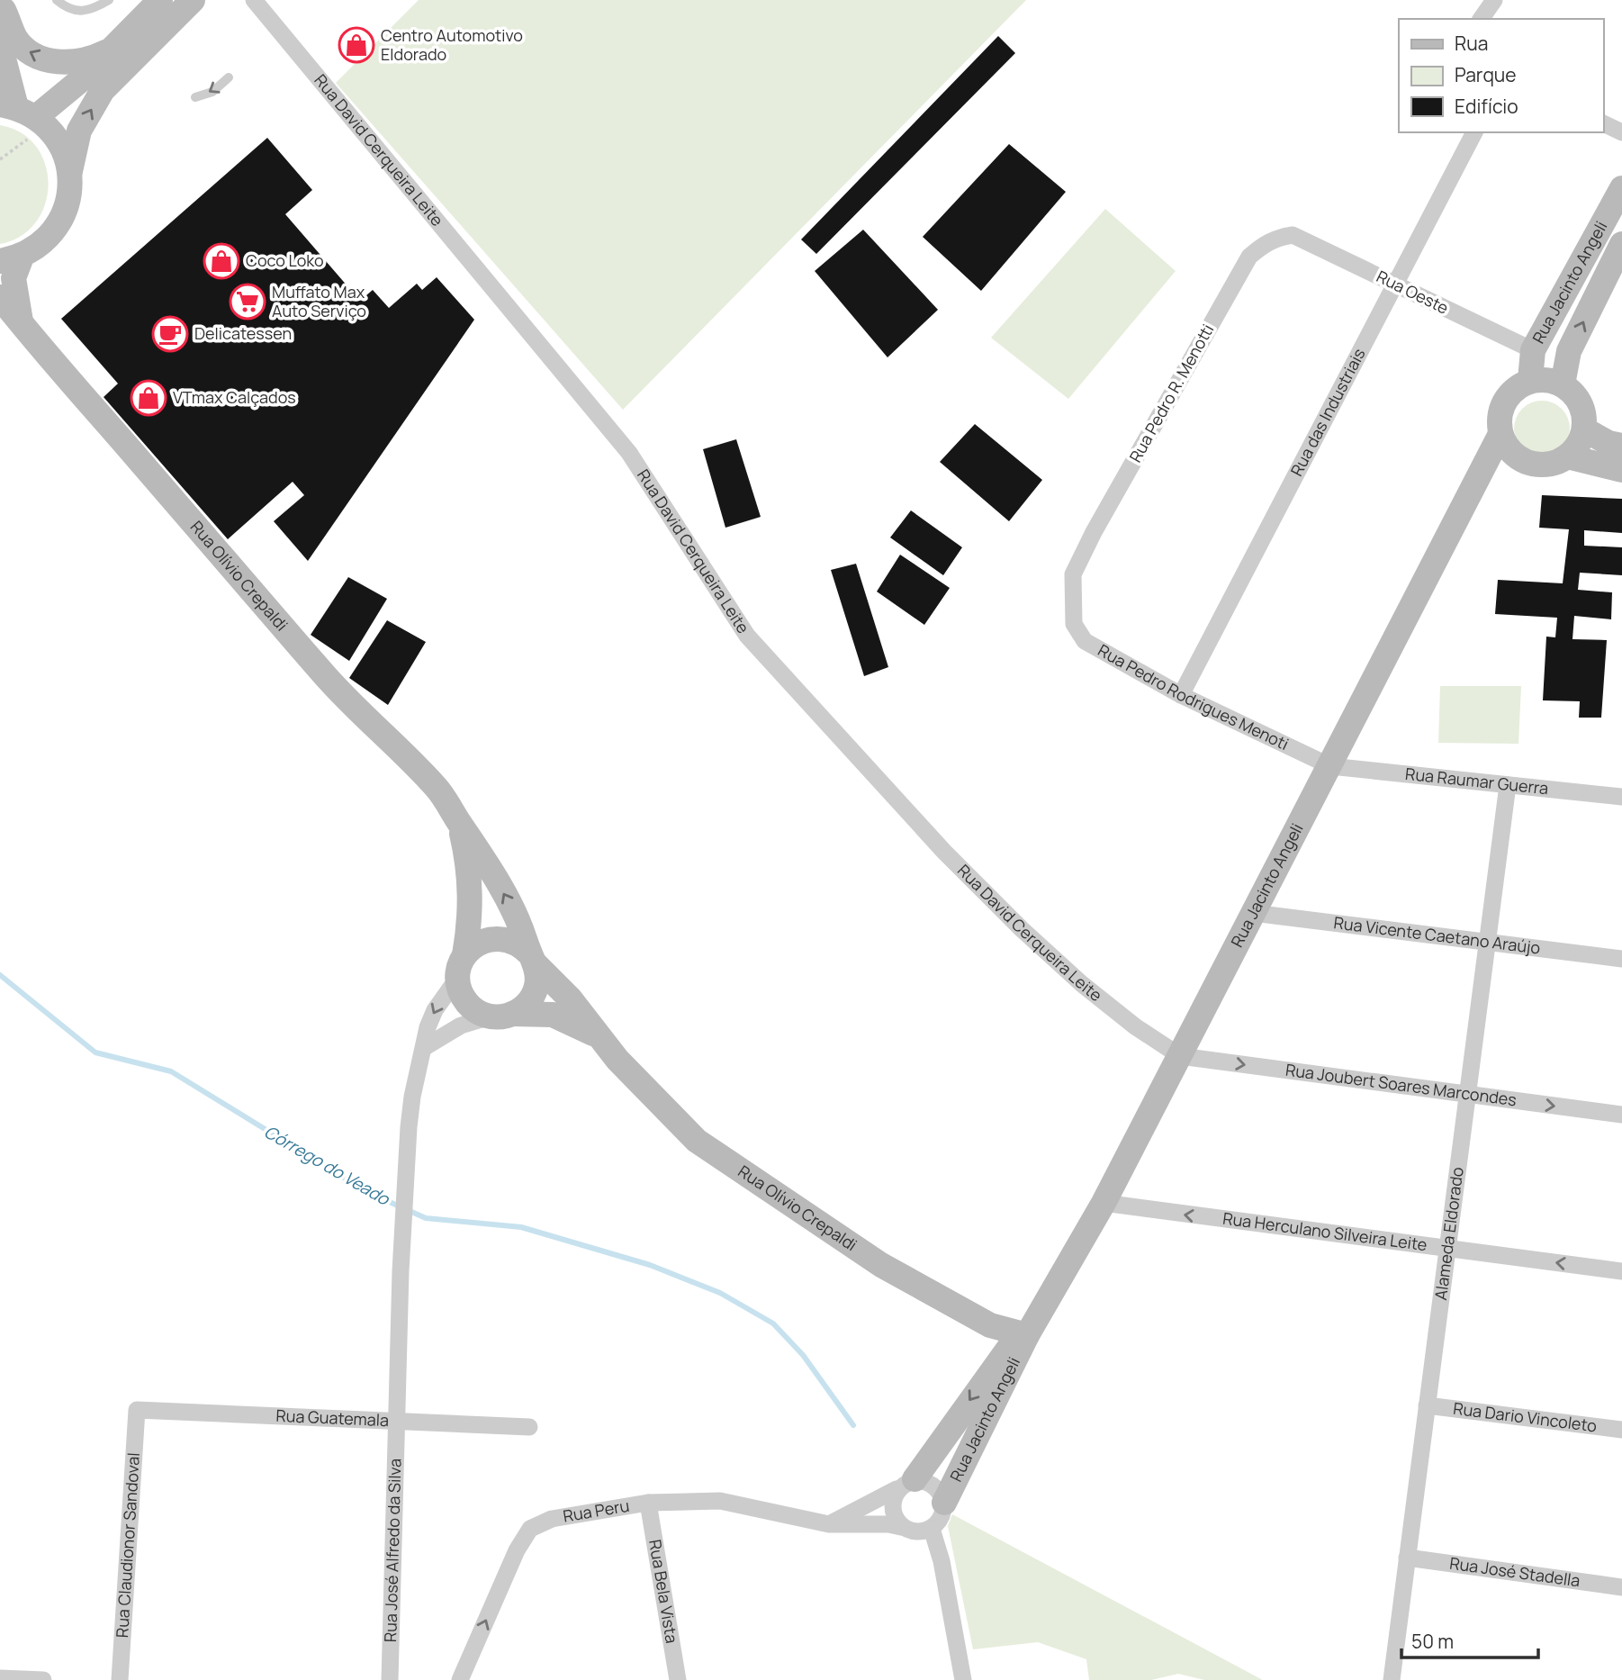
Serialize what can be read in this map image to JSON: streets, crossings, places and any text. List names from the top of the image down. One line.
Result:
{"streets":{"street":["Rua David Cerqueira Leite","Rua Jacinto Angeli","Rua Oeste","Rua Pedro R. Menotti","Rua das Industriais","Rua Olívio Crepaldi","Rua Pedro Rodrigues Menoti","Rua Raumar Guerra","Rua Vicente Caetano Araújo","Rua Joubert Soares Marcondes","Rua Herculano Silveira Leite","Alameda Eldorado","Rua Dario Vincoleto","Rua Guatemala","Rua Peru","Rua Claudionor Sandoval","Rua José Alfredo da Silva","Rua José Stadella","Rua Bela Vista"]},"crossings":[["Rua David Cerqueira Leite","Rua Jacinto Angeli"],["Rua David Cerqueira Leite","Rua Joubert Soares Marcondes"],["Rua Jacinto Angeli","Rua Oeste"],["Rua Jacinto Angeli","Rua Olívio Crepaldi"],["Rua Jacinto Angeli","Rua Pedro Rodrigues Menoti"],["Rua Jacinto Angeli","Rua Raumar Guerra"],["Rua Jacinto Angeli","Rua Vicente Caetano Araújo"],["Rua Jacinto Angeli","Rua Joubert Soares Marcondes"],["Rua Jacinto Angeli","Rua Herculano Silveira Leite"],["Rua Jacinto Angeli","Rua Peru"],["Rua Oeste","Rua Pedro R. Menotti"],["Rua Oeste","Rua das Industriais"],["Rua Pedro R. Menotti","Rua Pedro Rodrigues Menoti"],["Rua das Industriais","Rua Pedro Rodrigues Menoti"],["Rua Olívio Crepaldi","Rua José Alfredo da Silva"],["Rua Pedro Rodrigues Menoti","Rua Raumar Guerra"],["Rua Raumar Guerra","Alameda Eldorado"],["Rua Vicente Caetano Araújo","Alameda Eldorado"],["Rua Joubert Soares Marcondes","Alameda Eldorado"],["Rua Herculano Silveira Leite","Alameda Eldorado"],["Alameda Eldorado","Rua Dario Vincoleto"],["Alameda Eldorado","Rua José Stadella"],["Rua Guatemala","Rua Claudionor Sandoval"],["Rua Guatemala","Rua José Alfredo da Silva"],["Rua Peru","Rua Bela Vista"]],"one_way":["Rua Joubert Soares Marcondes","Rua Herculano Silveira Leite","Rua Peru"],"water":["Córrego do Veado"],"places":{"shop":["Centro Automotivo Eldorado","Coco Loko","VTmax Calçados"],"supermarket":["Muffato Max Auto Serviço"],"cafe":["Delicatessen"]},"legend":["Rua","Parque","Edifício"],"scale_bar":"50 m"}
